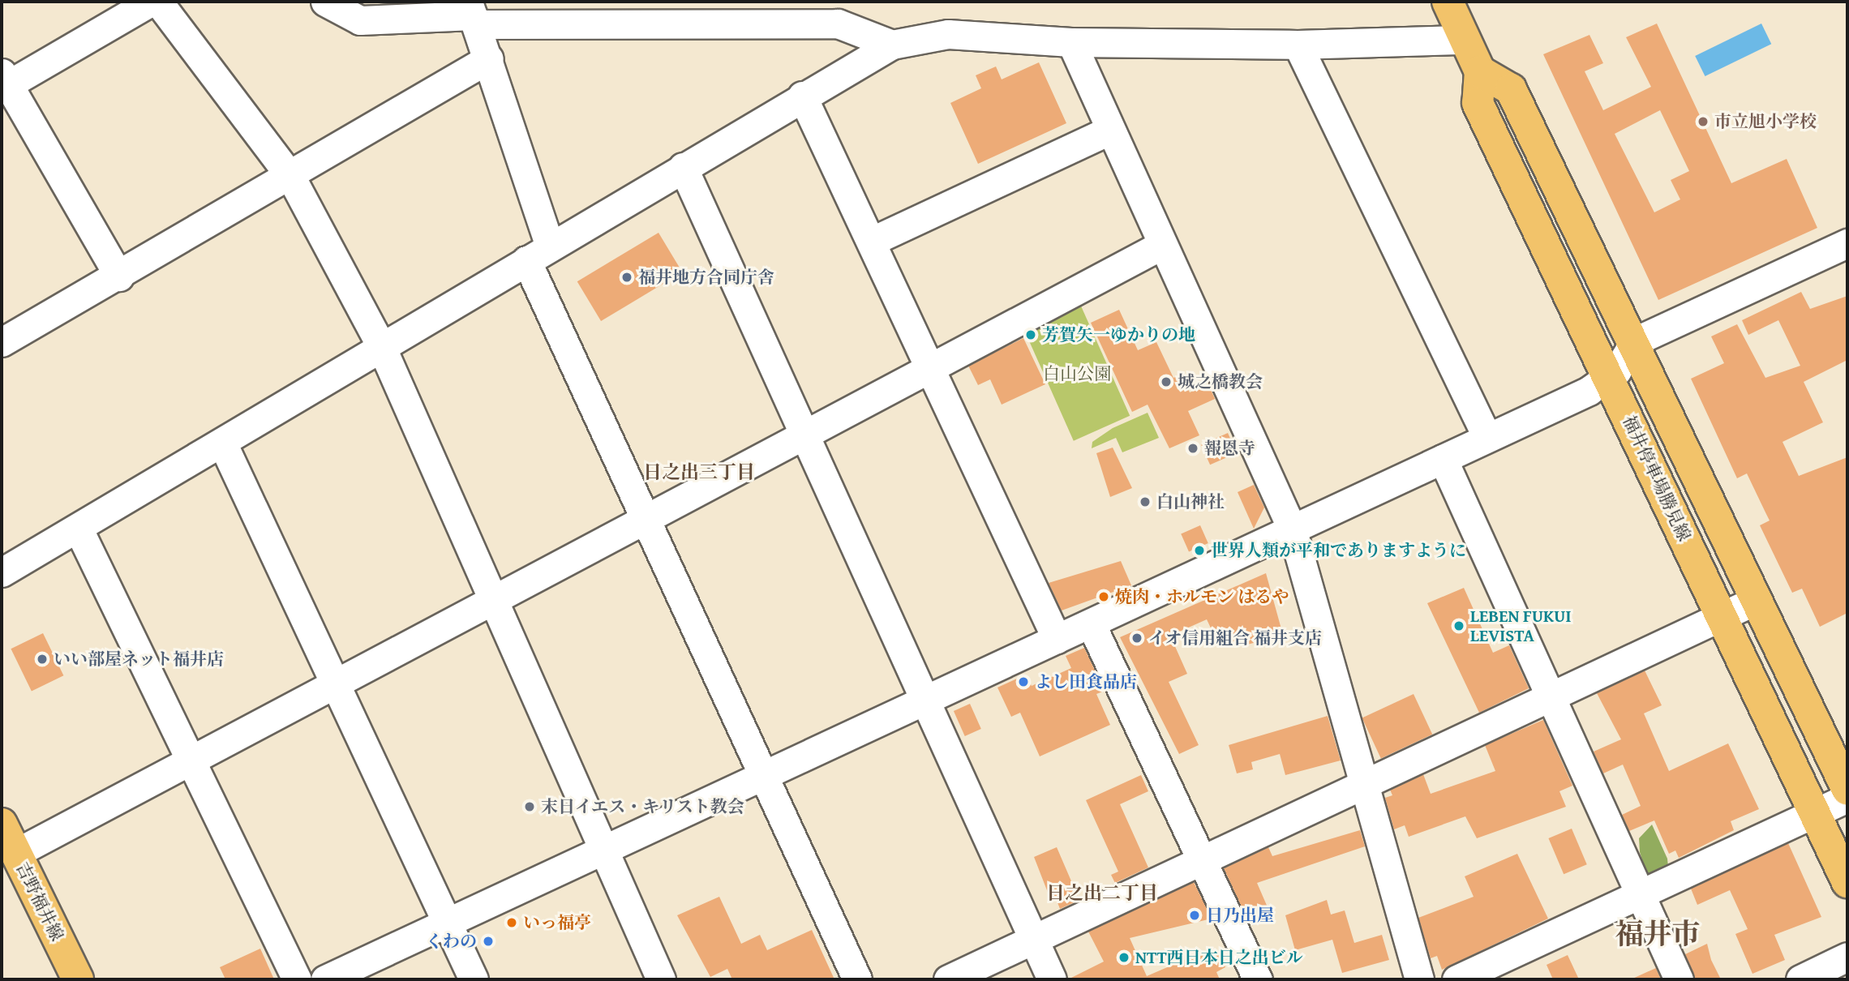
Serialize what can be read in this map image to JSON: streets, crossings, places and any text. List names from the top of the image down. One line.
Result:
{"streets":{"main road":["福井停車場勝見線","吉野福井線"]},"districts":["日之出三丁目","日之出二丁目","福井市"],"parks":["白山公園"],"places":["市立旭小学校","福井地方合同庁舎","芳賀矢一ゆかりの地","城之橋教会","報恩寺","白山神社","世界人類が平和でありますように","焼肉・ホルモン はるや","LEBEN FUKUI LEVISTA","イオ信用組合 福井支店","いい部屋ネット福井店","よし田食品店","末日イエス・キリスト教会","日乃出屋","いっ福亭","くわの","NTT西日本日之出ビル"]}
